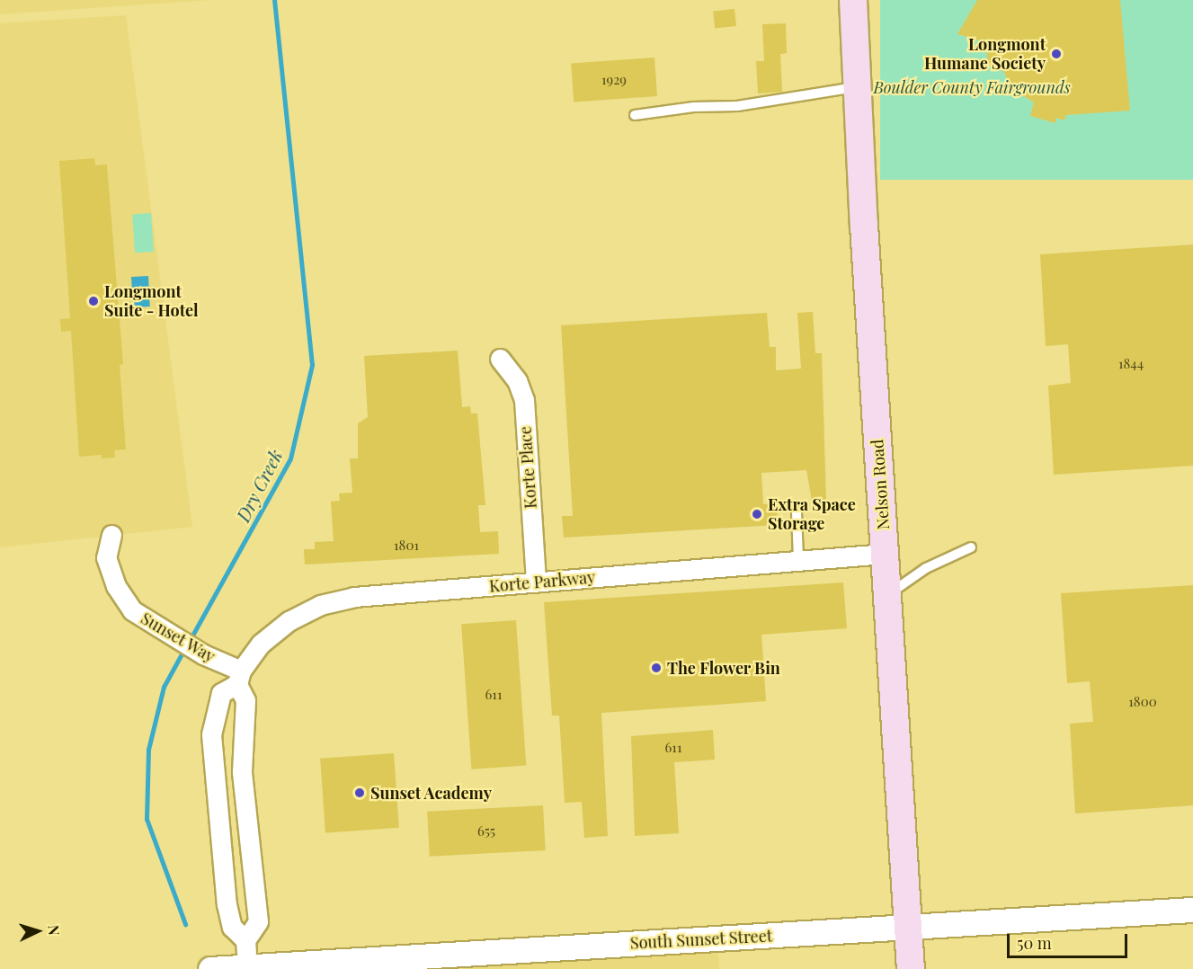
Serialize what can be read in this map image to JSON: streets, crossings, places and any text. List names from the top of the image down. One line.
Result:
{"streets":{"main road":["Nelson Road"],"street":["Korte Place","Korte Parkway","Sunset Way","South Sunset Street"]},"crossings":[["Korte Place","Korte Parkway"],["Nelson Road","Korte Parkway"],["Nelson Road","South Sunset Street"],["Korte Parkway","Sunset Way"]],"water":["Dry Creek"],"parks":["Boulder County Fairgrounds"],"places":["Longmont Humane Society","Longmont Suite - Hotel","Extra Space Storage","The Flower Bin","Sunset Academy"],"house_numbers":["1929","1844","1801","611","1800","611","655"],"scale_bar":"50 m","north":"right"}
